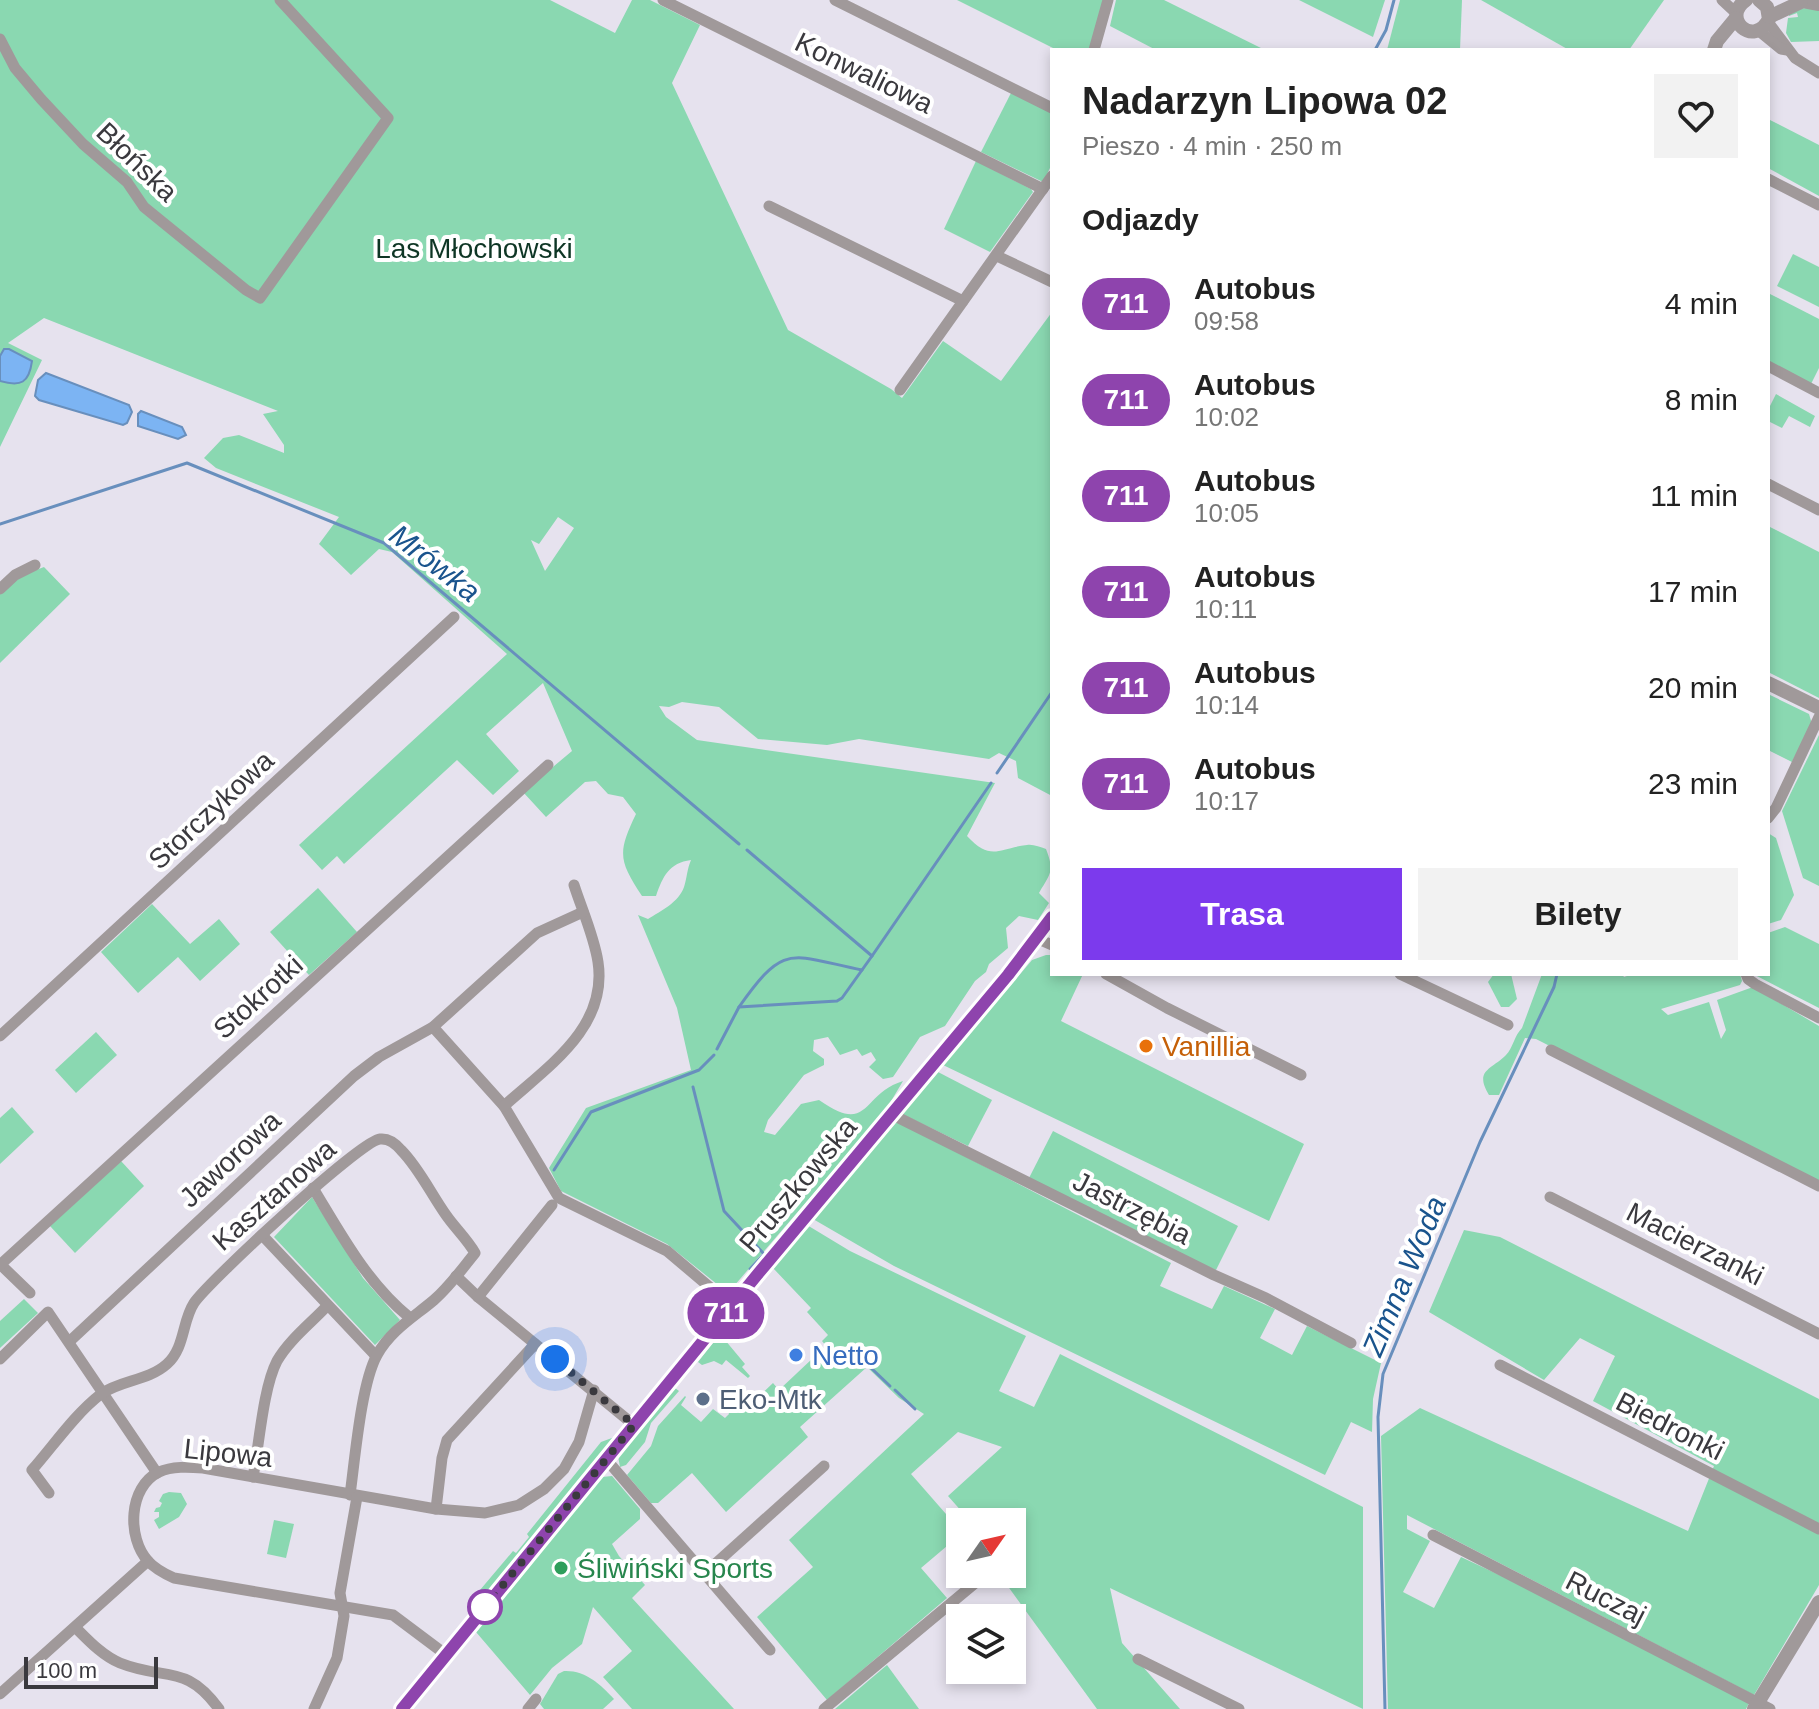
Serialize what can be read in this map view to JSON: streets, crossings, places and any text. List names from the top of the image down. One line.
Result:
{"streets":{"street":["Konwaliowa","Błońska","Storczykowa","Stokrotki","Jaworowa","Pruszkowska","Kasztanowa","Jastrzębia","Macierzanki","Biedronki","Lipowa","Ruczaj"]},"crossings":[["Pruszkowska","Jastrzębia"]],"water":["Mrówka","Zimna Woda"],"parks":["Las Młochowski"],"places":["Vanillia","Netto","Eko-Mtk","Śliwiński Sports"],"lines":["bus line 711"],"scale_bar":"100 m","north":"top right","page":{"on_map":"711","heading":[["Nadarzyn Lipowa 02","Pieszo · 4 min · 250 m"],"Odjazdy"],"list":[{"mark":"711","name":"Autobus","note":"09:58","value":"4 min"},{"mark":"711","name":"Autobus","note":"10:02","value":"8 min"},{"mark":"711","name":"Autobus","note":"10:05","value":"11 min"},{"mark":"711","name":"Autobus","note":"10:11","value":"17 min"},{"mark":"711","name":"Autobus","note":"10:14","value":"20 min"},{"mark":"711","name":"Autobus","note":"10:17","value":"23 min"}],"buttons":["Trasa","Bilety"],"scale":"100 m"}}
